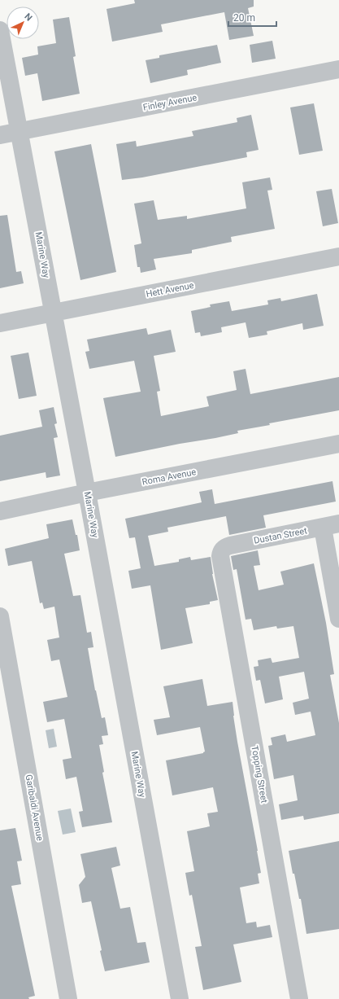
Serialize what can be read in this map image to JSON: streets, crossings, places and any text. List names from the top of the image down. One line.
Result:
{"streets":{"street":["Finley Avenue","Marine Way","Hett Avenue","Roma Avenue","Dustan Street","Topping Street","Garibaldi Avenue"]},"crossings":[["Finley Avenue","Marine Way"],["Marine Way","Hett Avenue"],["Marine Way","Roma Avenue"],["Dustan Street","Topping Street"]],"scale_bar":"20 m","north":"top right"}
